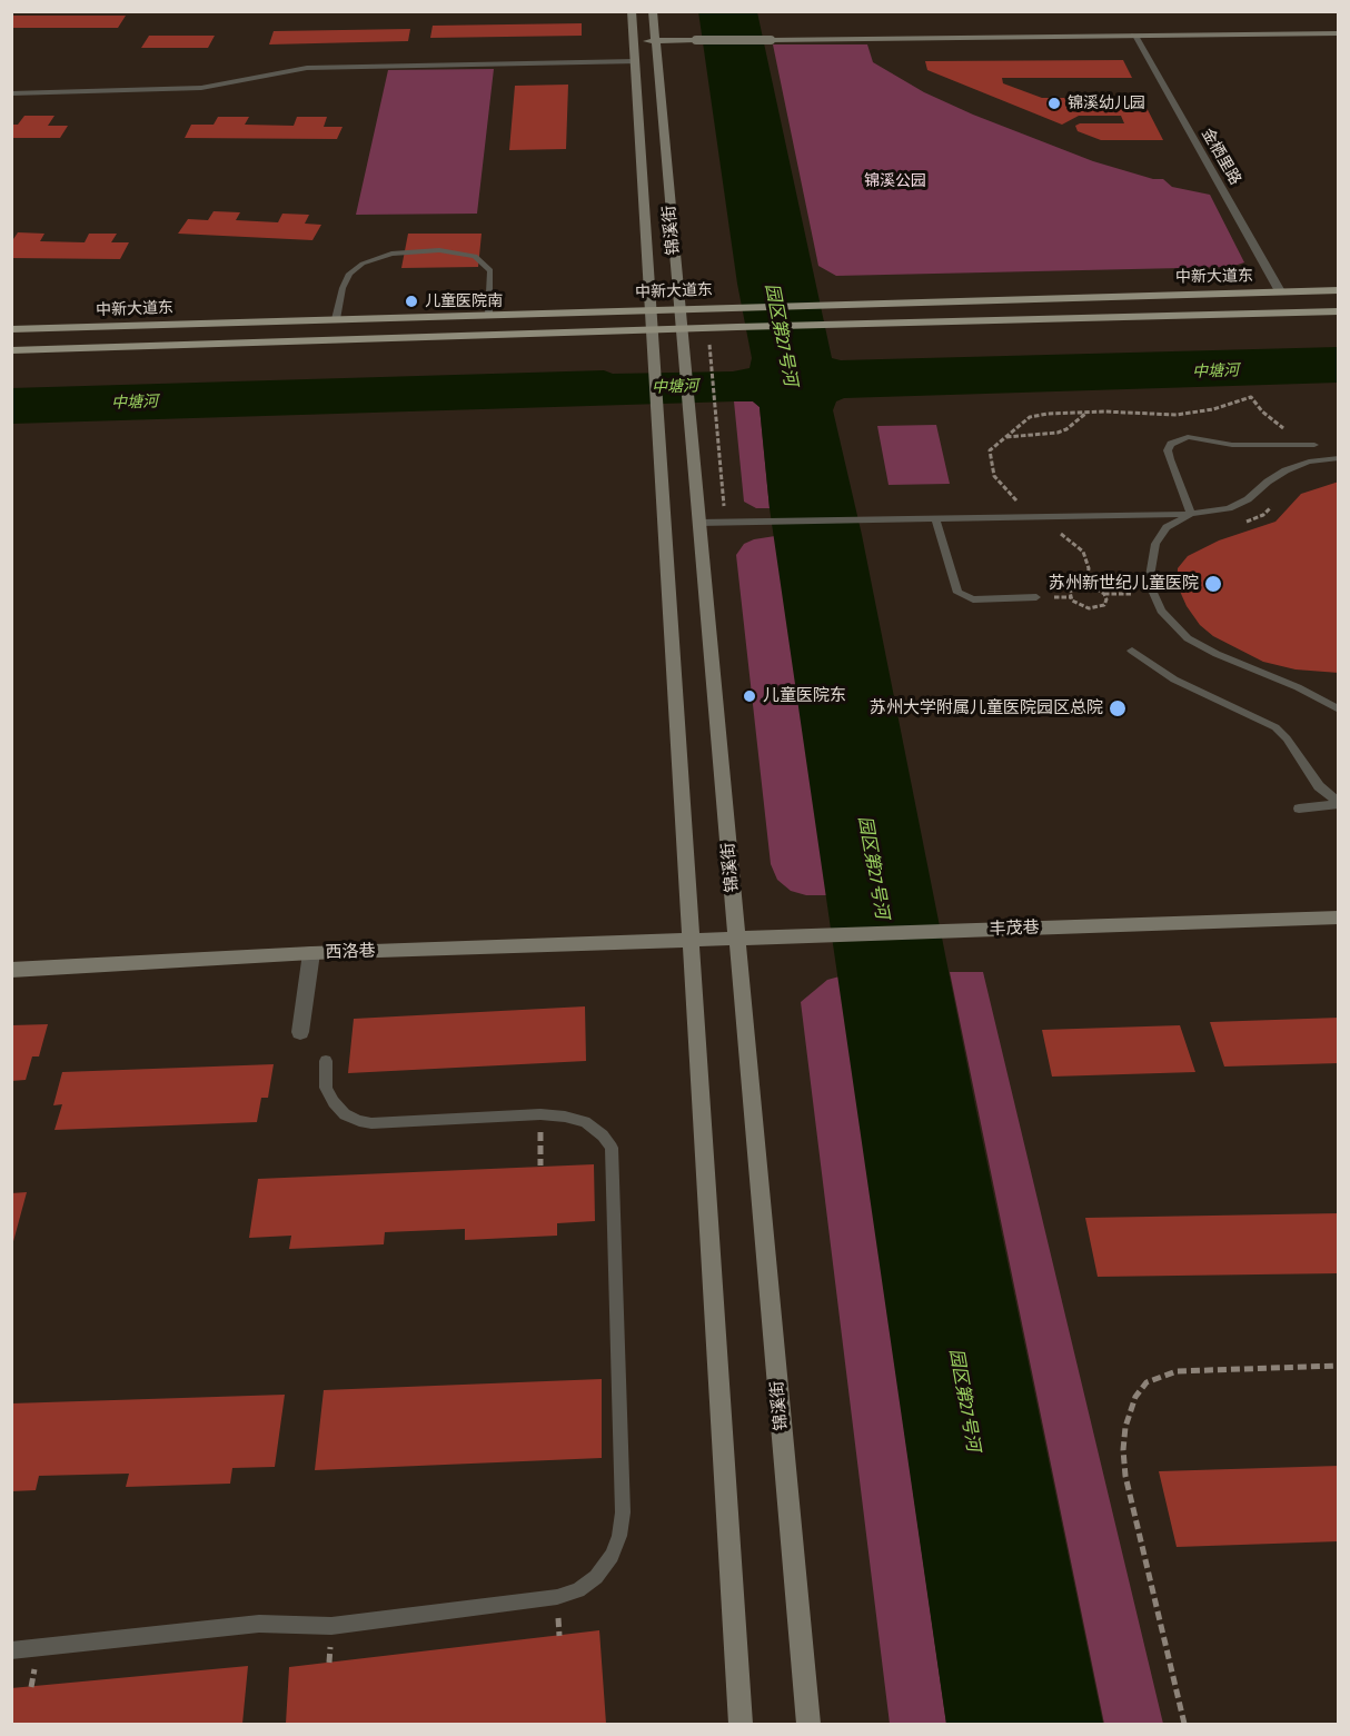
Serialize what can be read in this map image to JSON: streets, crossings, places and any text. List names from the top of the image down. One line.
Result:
{"streets":{"main road":["锦溪街","中新大道东","丰茂巷","西洛巷"],"street":["金栖里路"]},"crossings":[["金栖里路","中新大道东"],["锦溪街","中新大道东"],["锦溪街","丰茂巷"],["锦溪街","西洛巷"],["丰茂巷","西洛巷"]],"water":["园区第27号河","中塘河"],"parks":["锦溪公园"],"places":["锦溪幼儿园","儿童医院南","苏州新世纪儿童医院","儿童医院东","苏州大学附属儿童医院园区总院"]}
